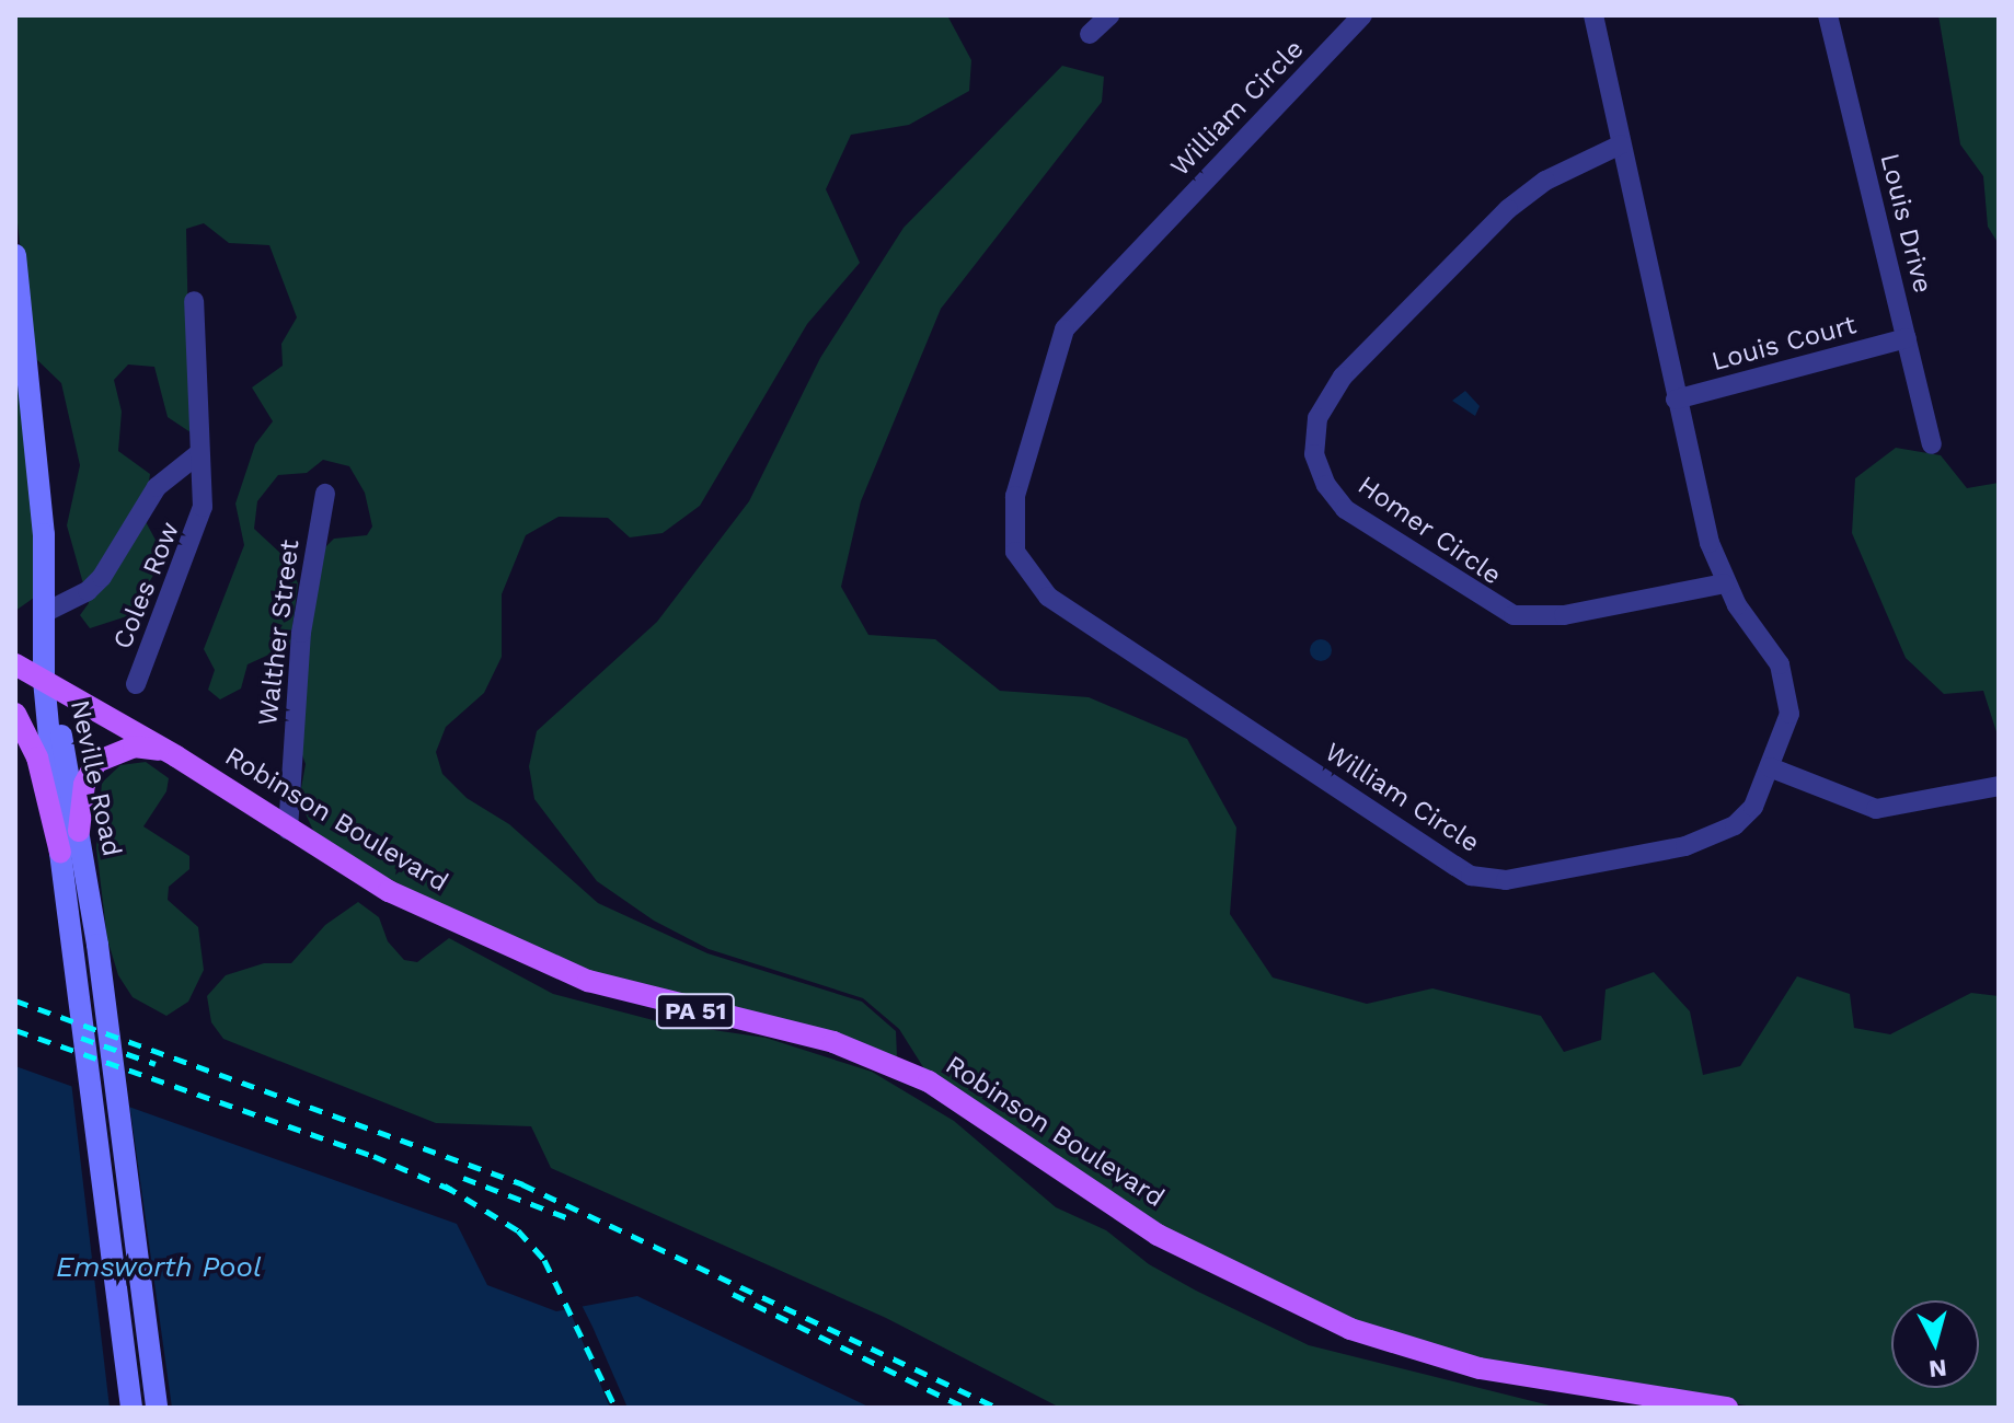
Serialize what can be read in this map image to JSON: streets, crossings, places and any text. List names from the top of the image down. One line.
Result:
{"streets":{"main road":["Neville Road","Robinson Boulevard","PA 51"],"street":["William Circle","Louis Drive","Louis Court","Homer Circle","Coles Row","Walther Street"]},"crossings":[["William Circle","Louis Court"],["William Circle","Homer Circle"],["Louis Drive","Louis Court"],["Walther Street","Robinson Boulevard"],["Neville Road","Robinson Boulevard"],["Neville Road","PA 51"],["Robinson Boulevard","PA 51"]],"water":["Emsworth Pool"],"north":"bottom"}
